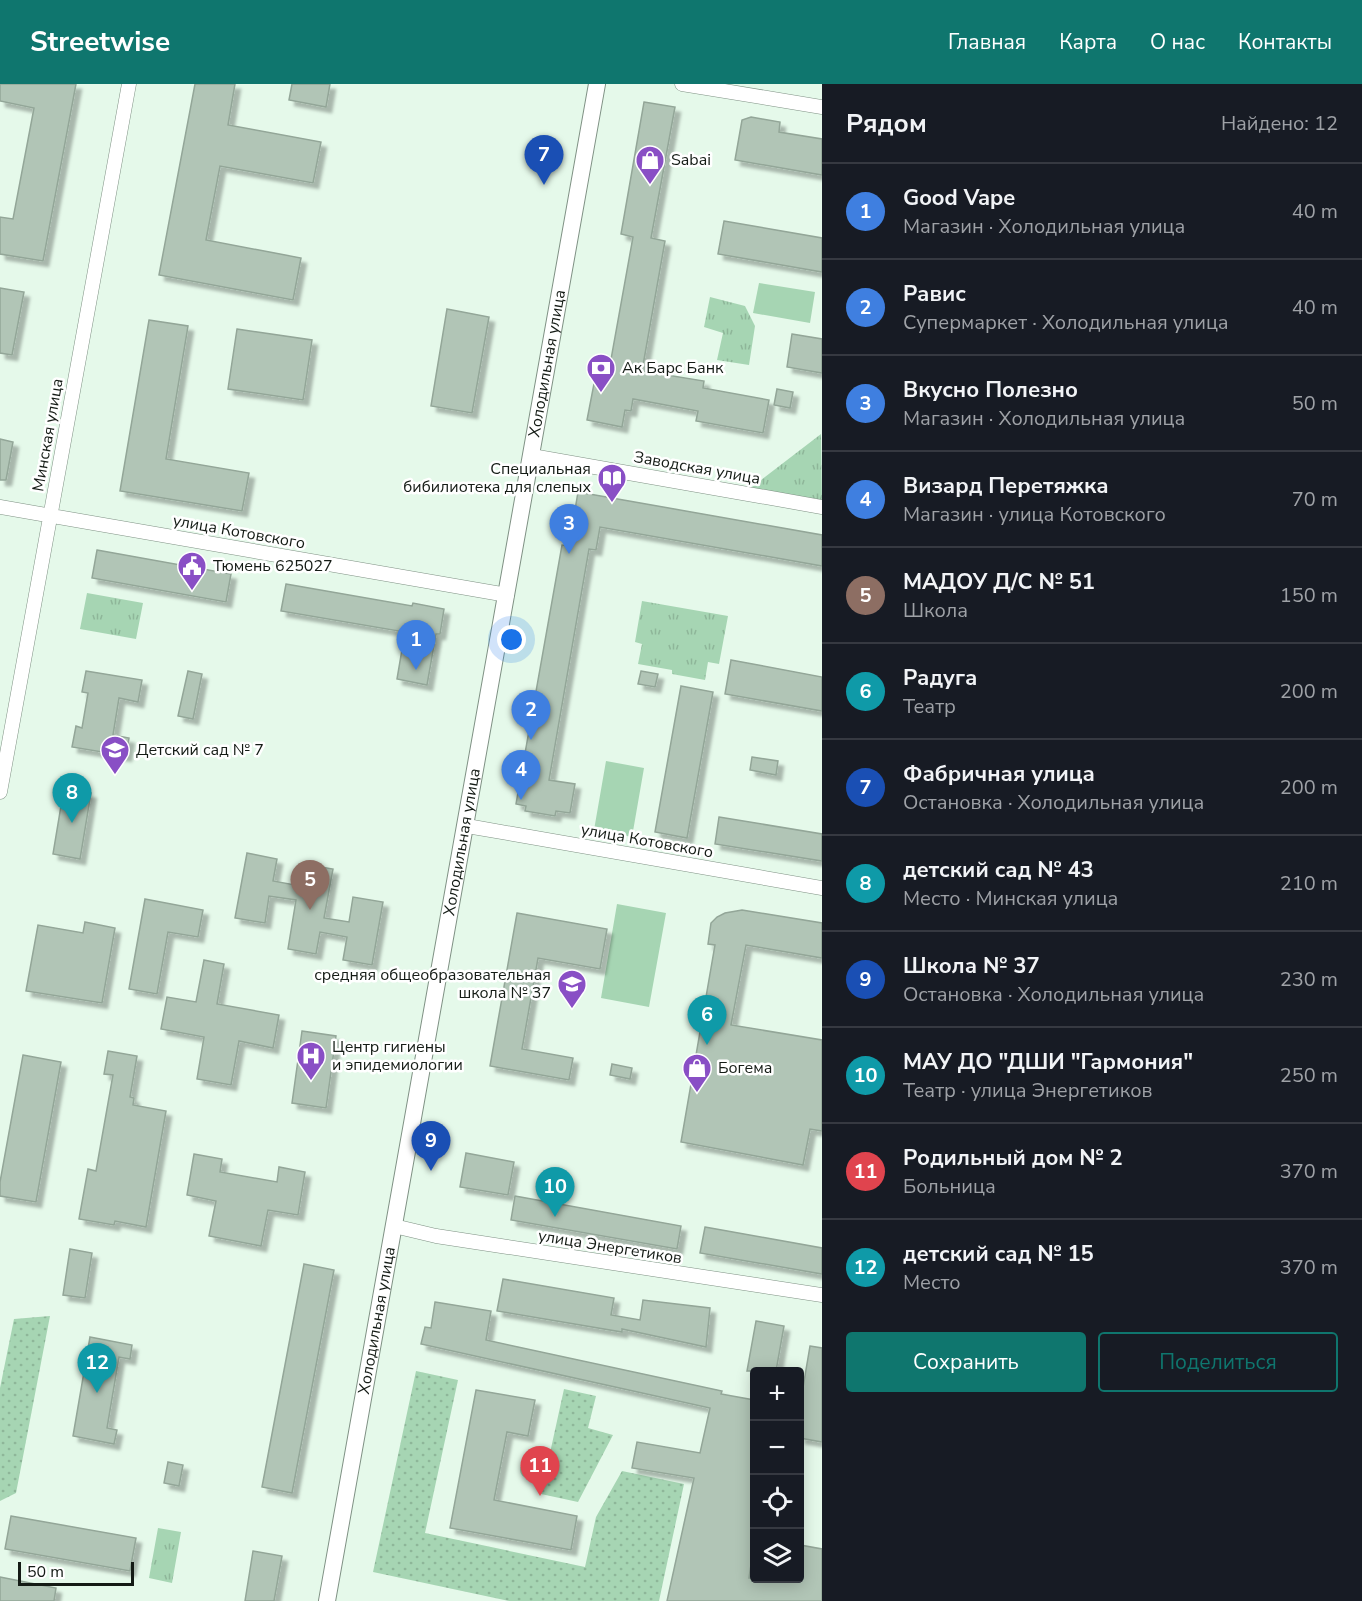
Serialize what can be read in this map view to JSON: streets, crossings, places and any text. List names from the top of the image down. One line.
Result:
{"streets":{"street":["Холодильная улица","Минская улица","Заводская улица","улица Котовского","улица Энергетиков"]},"crossings":[["Холодильная улица","Заводская улица"],["Холодильная улица","улица Котовского"],["Холодильная улица","улица Энергетиков"],["Минская улица","улица Котовского"]],"places":{"shop":["Sabai","Богема"],"bank":["Ак Барс Банк"],"library":["Специальная бибилиотека для слепых"],"public building":["Тюмень 625027"],"school or university":["Детский сад № 7","средняя общеобразовательная школа № 37"],"hospital":["Центр гигиены и эпидемиологии"]},"scale_bar":"50 m","page":{"header":"Streetwise","nav":["Главная","Карта","О нас","Контакты"],"heading":["Рядом","Найдено: 12"],"pins":["7","3","1","2","4","8","5","6","9","10","12","11"],"list":[{"mark":"1","name":"Good Vape","note":"Магазин · Холодильная улица","value":"40 m"},{"mark":"2","name":"Равис","note":"Супермаркет · Холодильная улица","value":"40 m"},{"mark":"3","name":"Вкусно Полезно","note":"Магазин · Холодильная улица","value":"50 m"},{"mark":"4","name":"Визард Перетяжка","note":"Магазин · улица Котовского","value":"70 m"},{"mark":"5","name":"МАДОУ Д/С № 51","note":"Школа","value":"150 m"},{"mark":"6","name":"Радуга","note":"Театр","value":"200 m"},{"mark":"7","name":"Фабричная улица","note":"Остановка · Холодильная улица","value":"200 m"},{"mark":"8","name":"детский сад № 43","note":"Место · Минская улица","value":"210 m"},{"mark":"9","name":"Школа № 37","note":"Остановка · Холодильная улица","value":"230 m"},{"mark":"10","name":"МАУ ДО \"ДШИ \"Гармония\"","note":"Театр · улица Энергетиков","value":"250 m"},{"mark":"11","name":"Родильный дом № 2","note":"Больница","value":"370 m"},{"mark":"12","name":"детский сад № 15","note":"Место","value":"370 m"}],"buttons":["Сохранить","Поделиться"],"map_buttons":["+","−"],"scale":"50 m"}}
